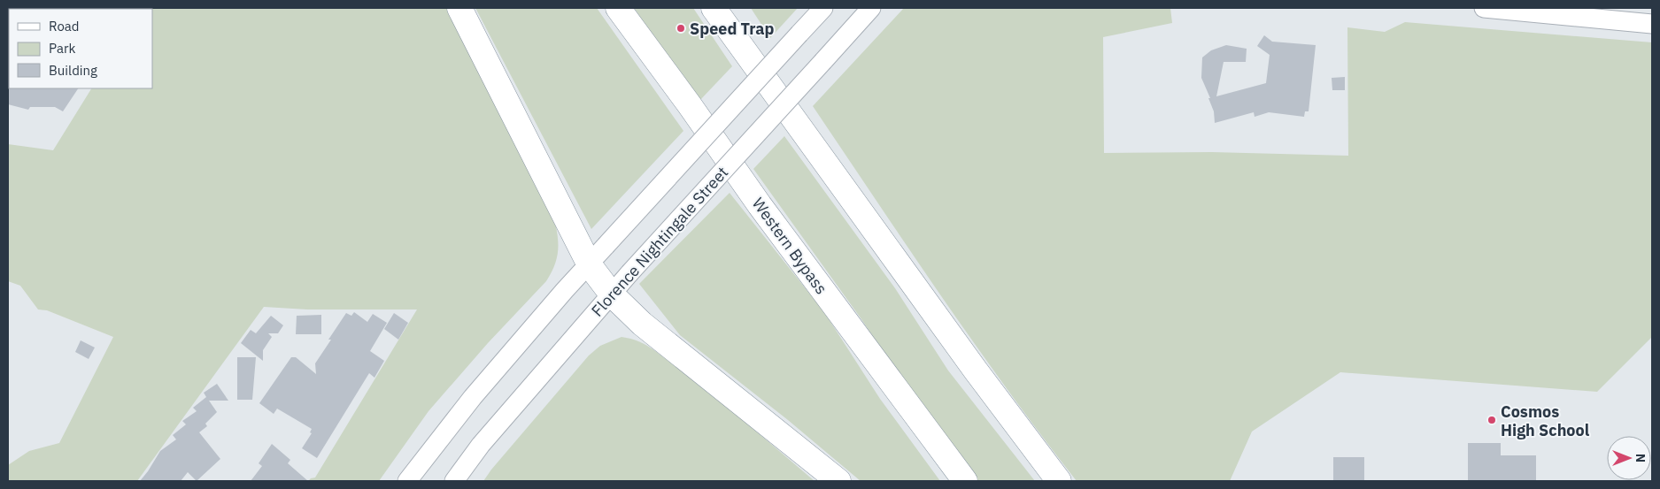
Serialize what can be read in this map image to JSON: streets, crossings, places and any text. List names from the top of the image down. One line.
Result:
{"streets":{"highway":["Western Bypass"],"main road":["Florence Nightingale Street"]},"places":["Speed Trap","Cosmos High School"],"legend":["Road","Park","Building"],"north":"right"}
